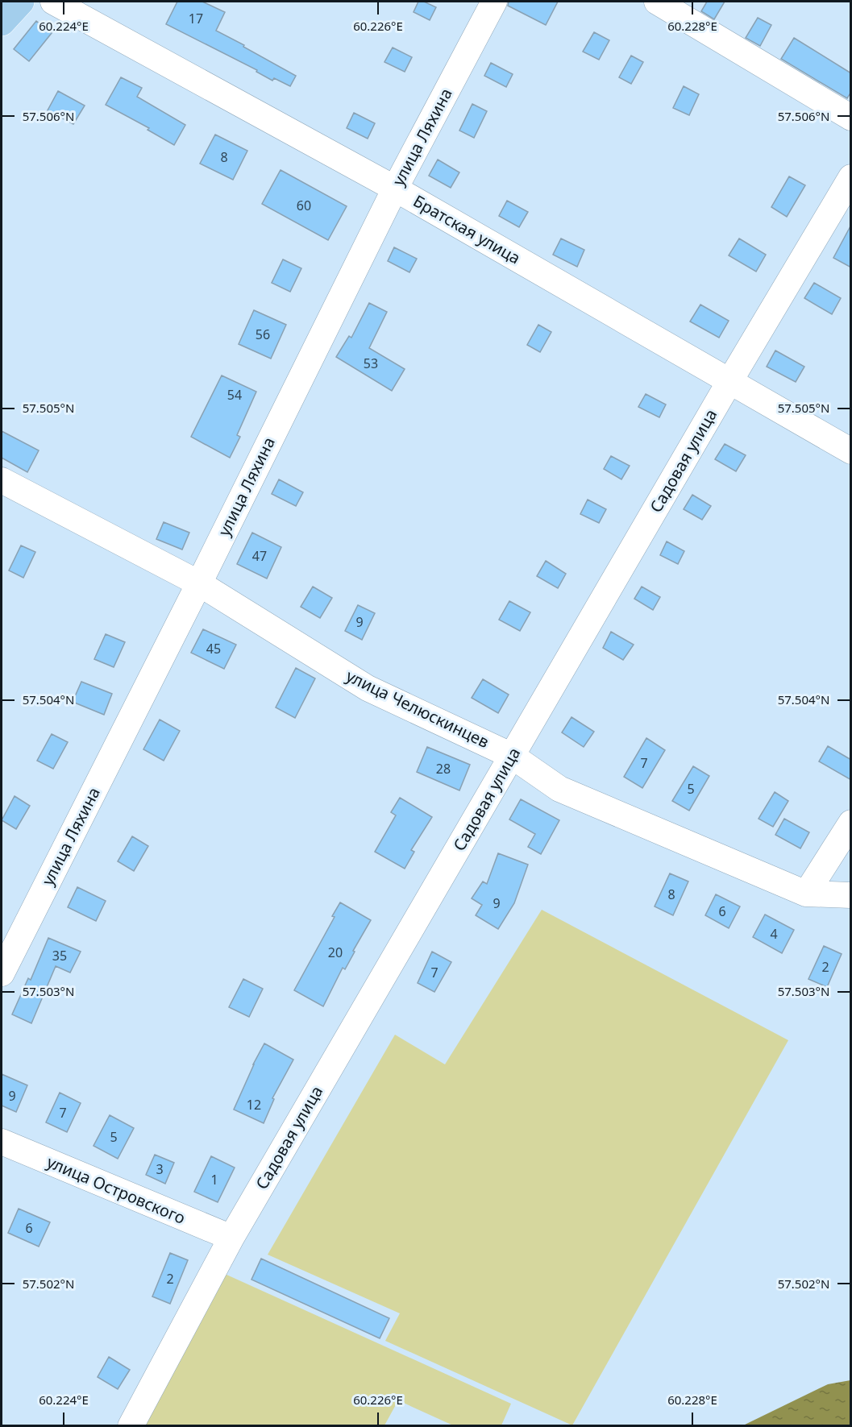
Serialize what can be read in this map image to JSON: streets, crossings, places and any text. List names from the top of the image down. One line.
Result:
{"streets":{"street":["улица Ляхина","Братская улица","Садовая улица","улица Челюскинцев","улица Островского"]},"crossings":[["улица Ляхина","Братская улица"],["улица Ляхина","улица Челюскинцев"],["Братская улица","Садовая улица"],["Садовая улица","улица Челюскинцев"],["Садовая улица","улица Островского"]],"house_numbers":["17","8","60","56","53","54","47","9","45","7","28","5","8","9","6","4","20","35","2","7","9","12","7","5","3","1","6","2"],"coordinates":["60.224°E","60.226°E","60.228°E","57.506°N","57.505°N","57.504°N","57.503°N","57.502°N"]}
